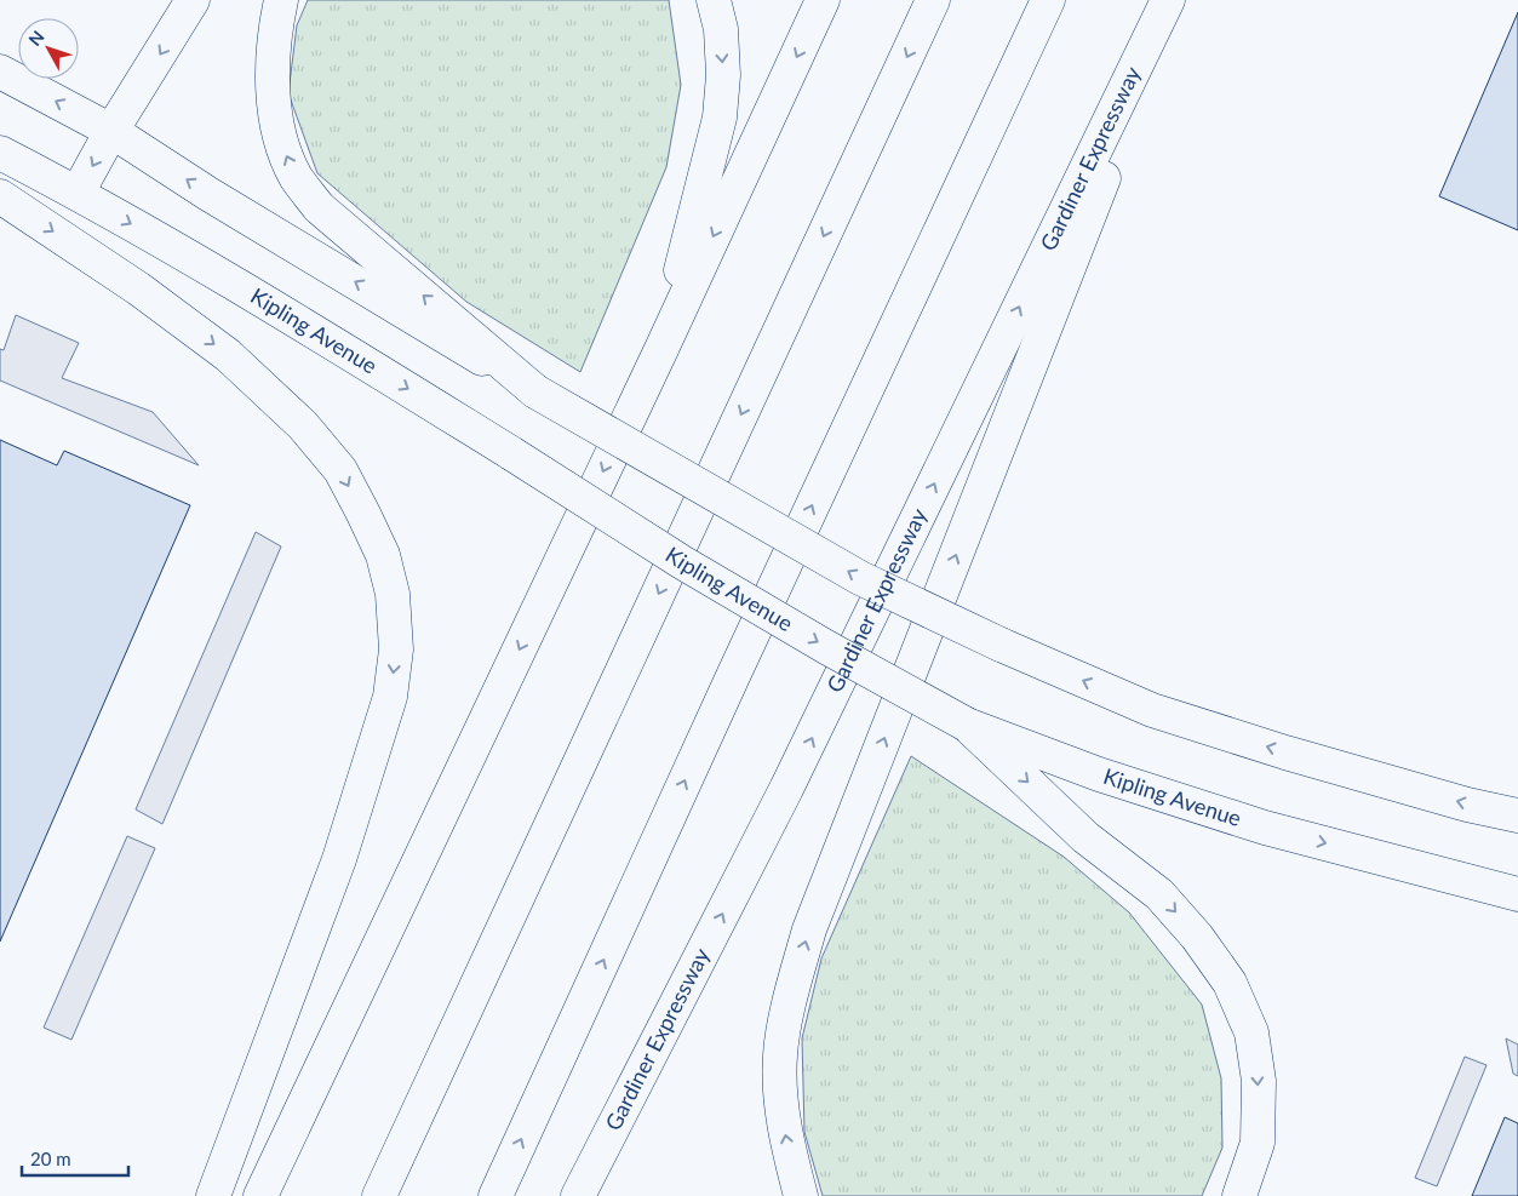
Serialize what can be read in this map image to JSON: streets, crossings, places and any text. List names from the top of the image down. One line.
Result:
{"streets":{"main road":["Gardiner Expressway","Kipling Avenue"]},"scale_bar":"20 m","north":"top left"}
